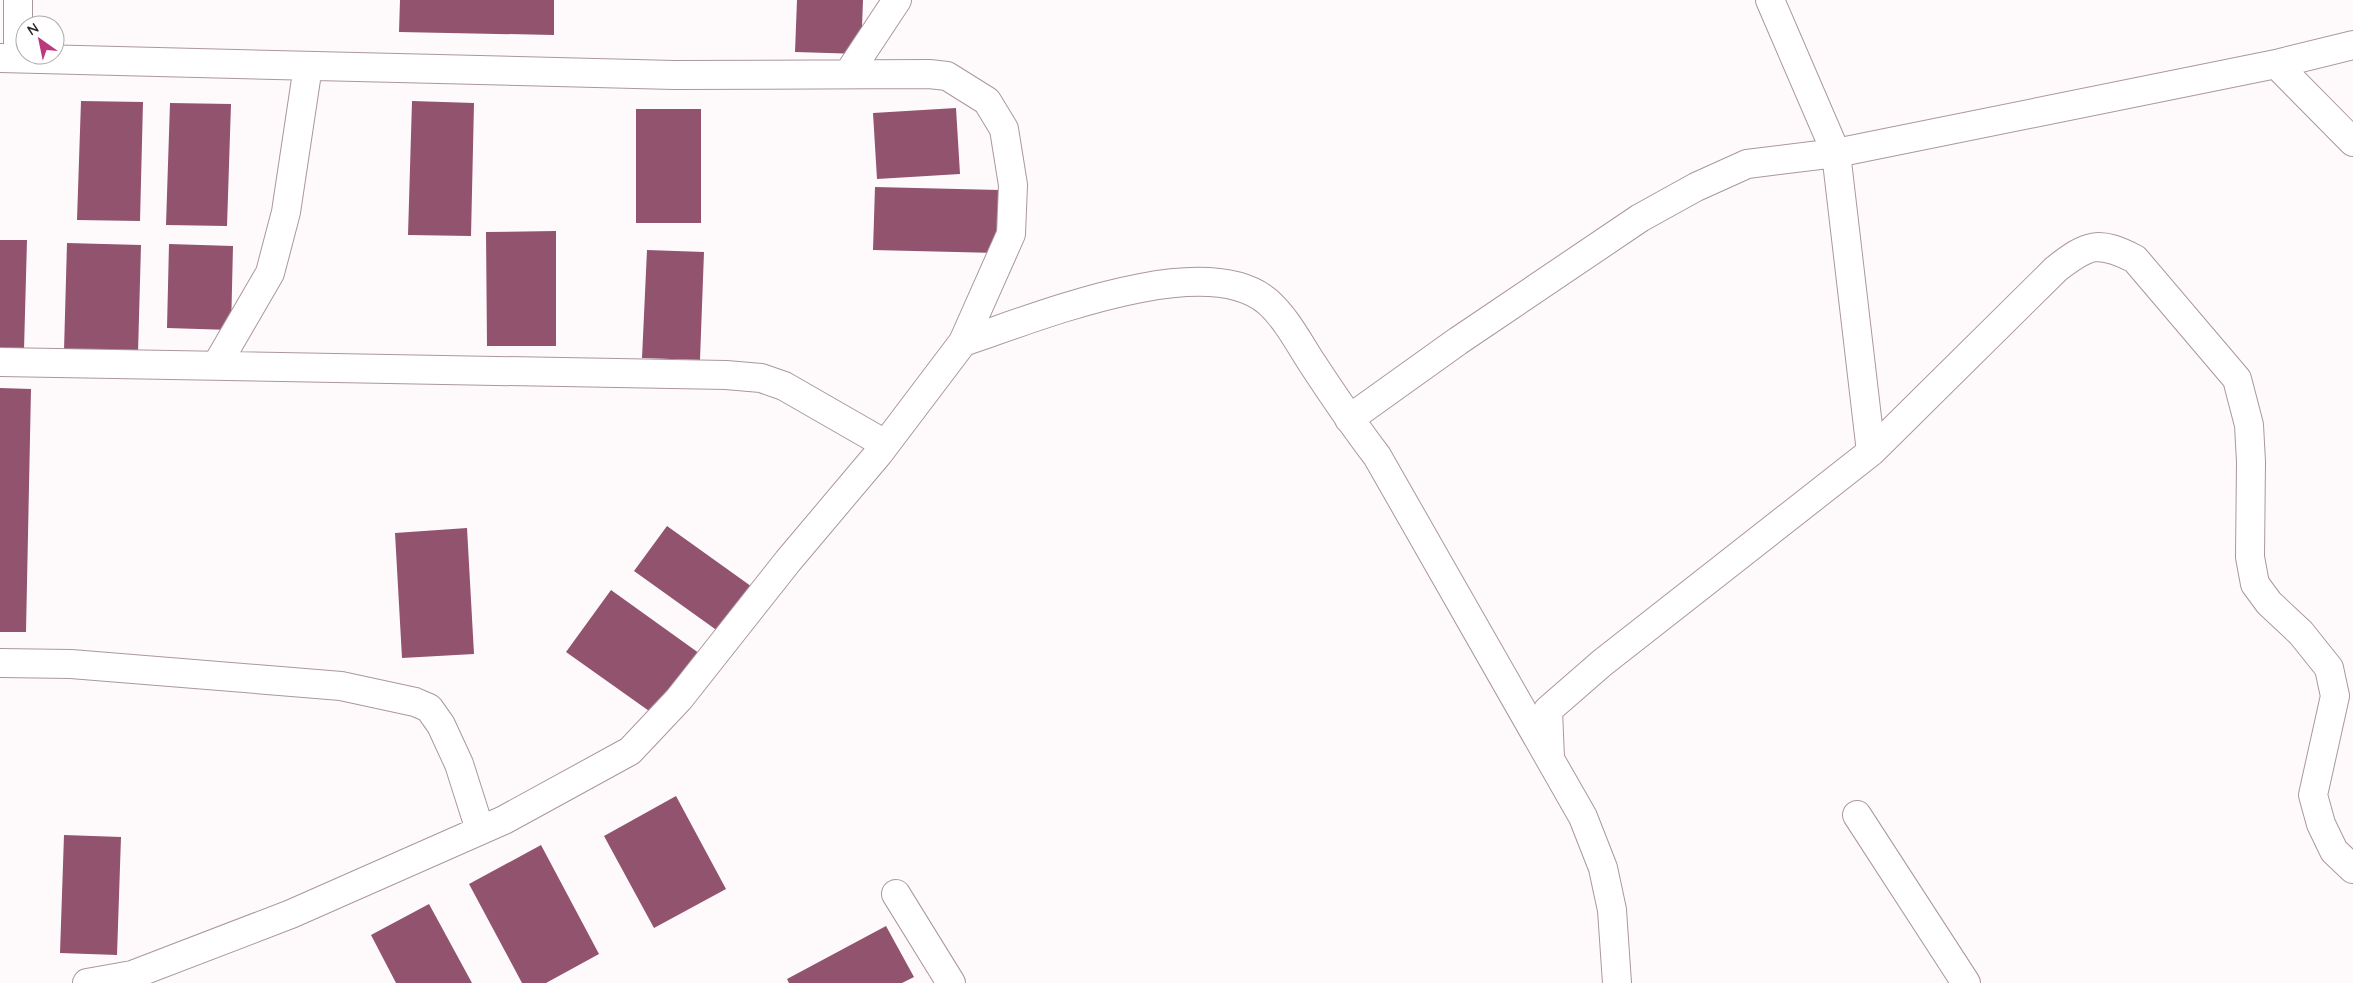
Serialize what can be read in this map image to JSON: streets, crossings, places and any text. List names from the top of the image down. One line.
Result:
{"north":"top left"}
